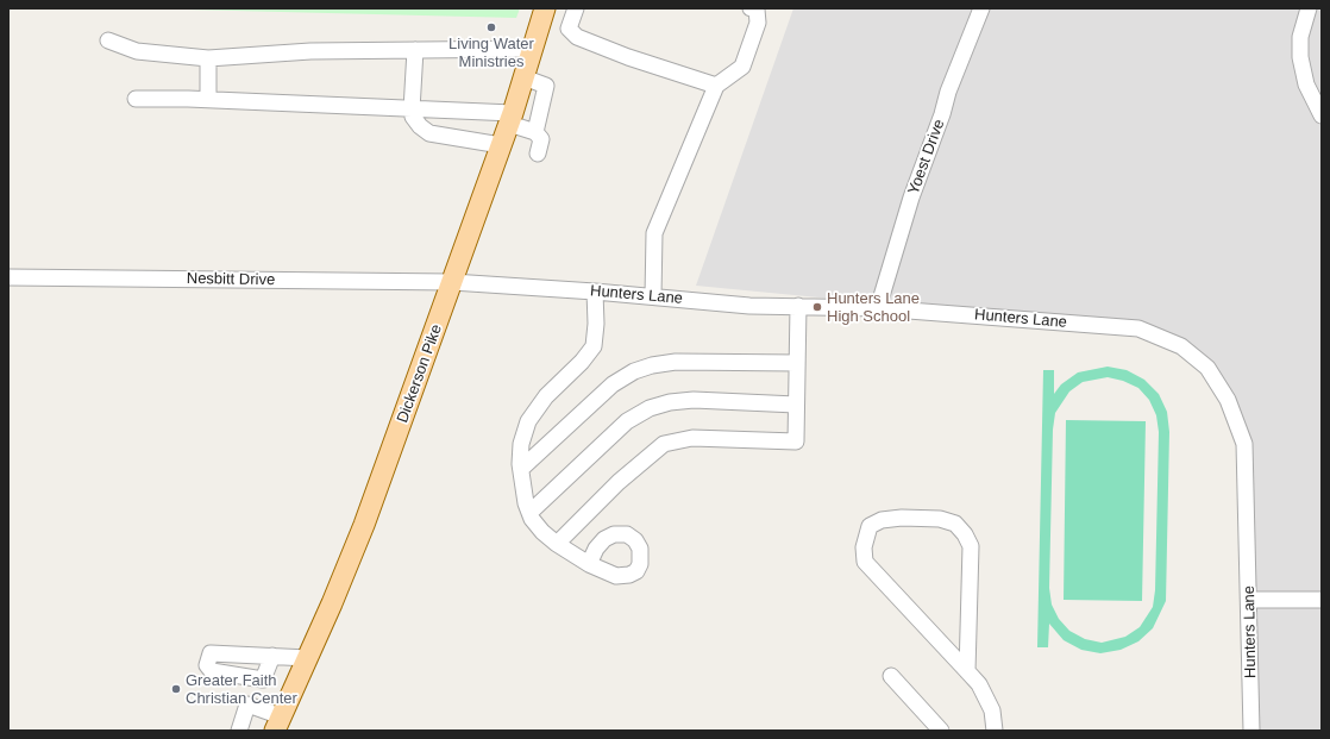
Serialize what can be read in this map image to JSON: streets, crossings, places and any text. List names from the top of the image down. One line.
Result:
{"streets":{"main road":["Dickerson Pike"],"street":["Yoest Drive","Nesbitt Drive","Hunters Lane"]},"crossings":[["Yoest Drive","Hunters Lane"],["Nesbitt Drive","Hunters Lane"],["Nesbitt Drive","Dickerson Pike"],["Hunters Lane","Dickerson Pike"]],"places":["Living Water Ministries","Hunters Lane High School","Greater Faith Christian Center"]}
